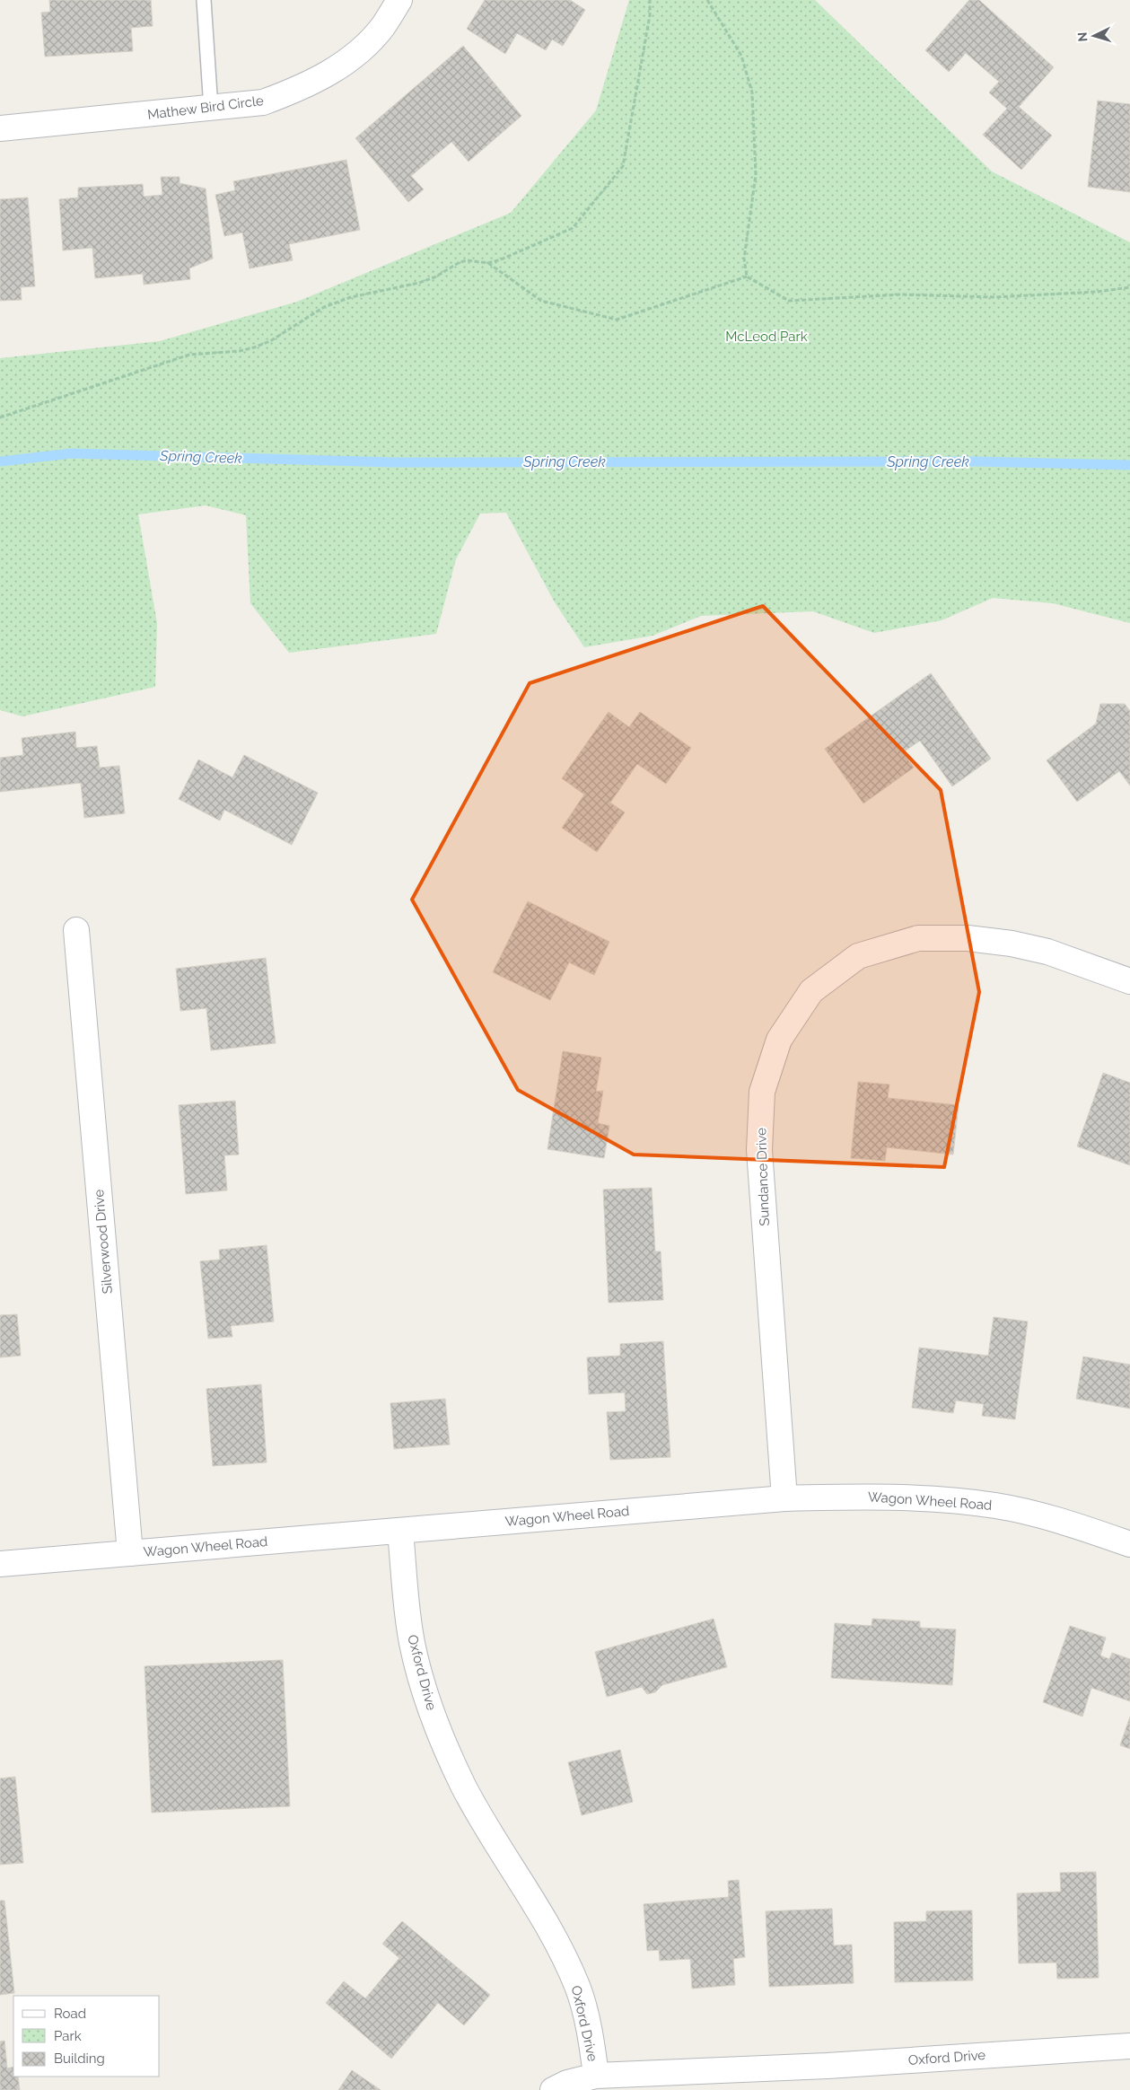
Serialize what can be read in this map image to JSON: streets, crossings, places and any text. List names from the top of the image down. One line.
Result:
{"streets":{"street":["Mathew Bird Circle","Sundance Drive","Silverwood Drive","Wagon Wheel Road","Oxford Drive"]},"crossings":[["Sundance Drive","Wagon Wheel Road"],["Silverwood Drive","Wagon Wheel Road"],["Wagon Wheel Road","Oxford Drive"]],"water":["Spring Creek"],"parks":["McLeod Park"],"legend":["Road","Park","Building"],"north":"left"}
